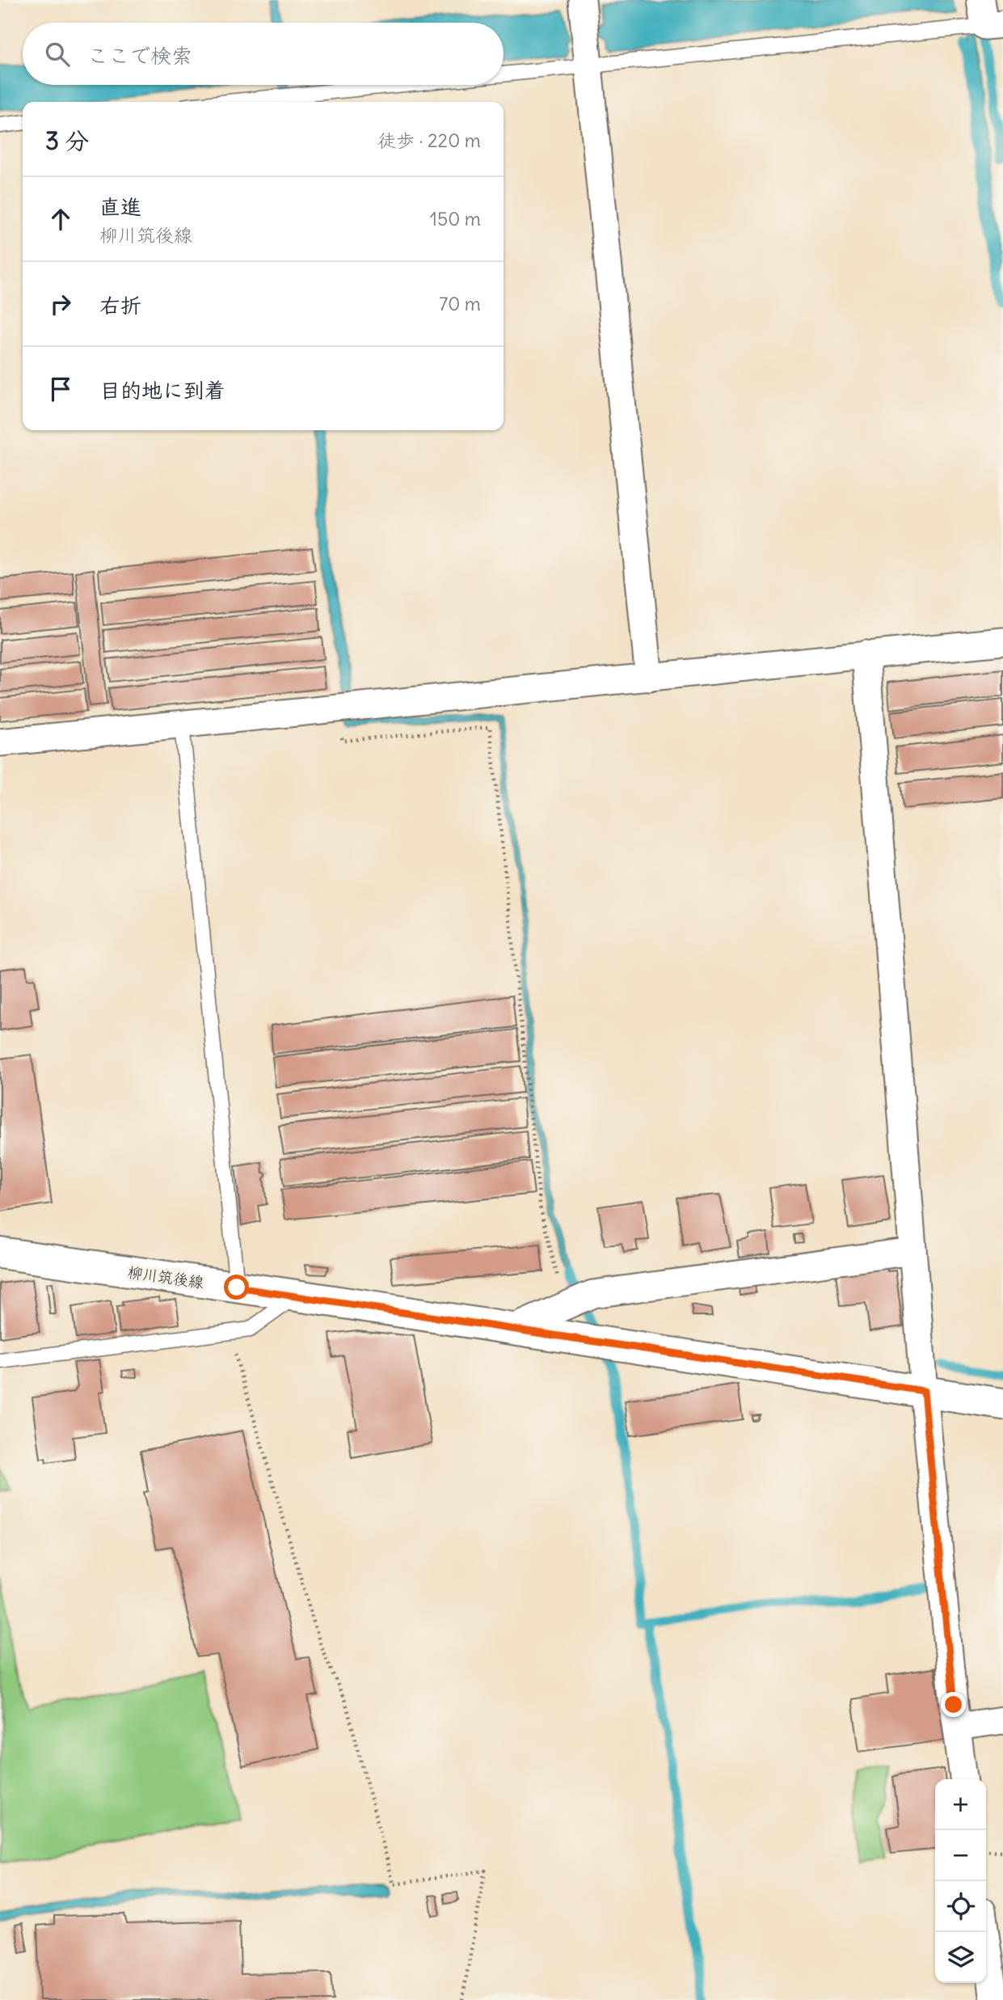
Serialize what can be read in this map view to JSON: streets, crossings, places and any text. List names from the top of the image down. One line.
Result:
{"streets":{"main road":["柳川筑後線"]},"page":{"search":"ここで検索","heading":["3 分","徒歩 · 220 m"],"list":[["直進","柳川筑後線","150 m"],["右折","70 m"],"目的地に到着"],"map_buttons":["+","−"]}}
